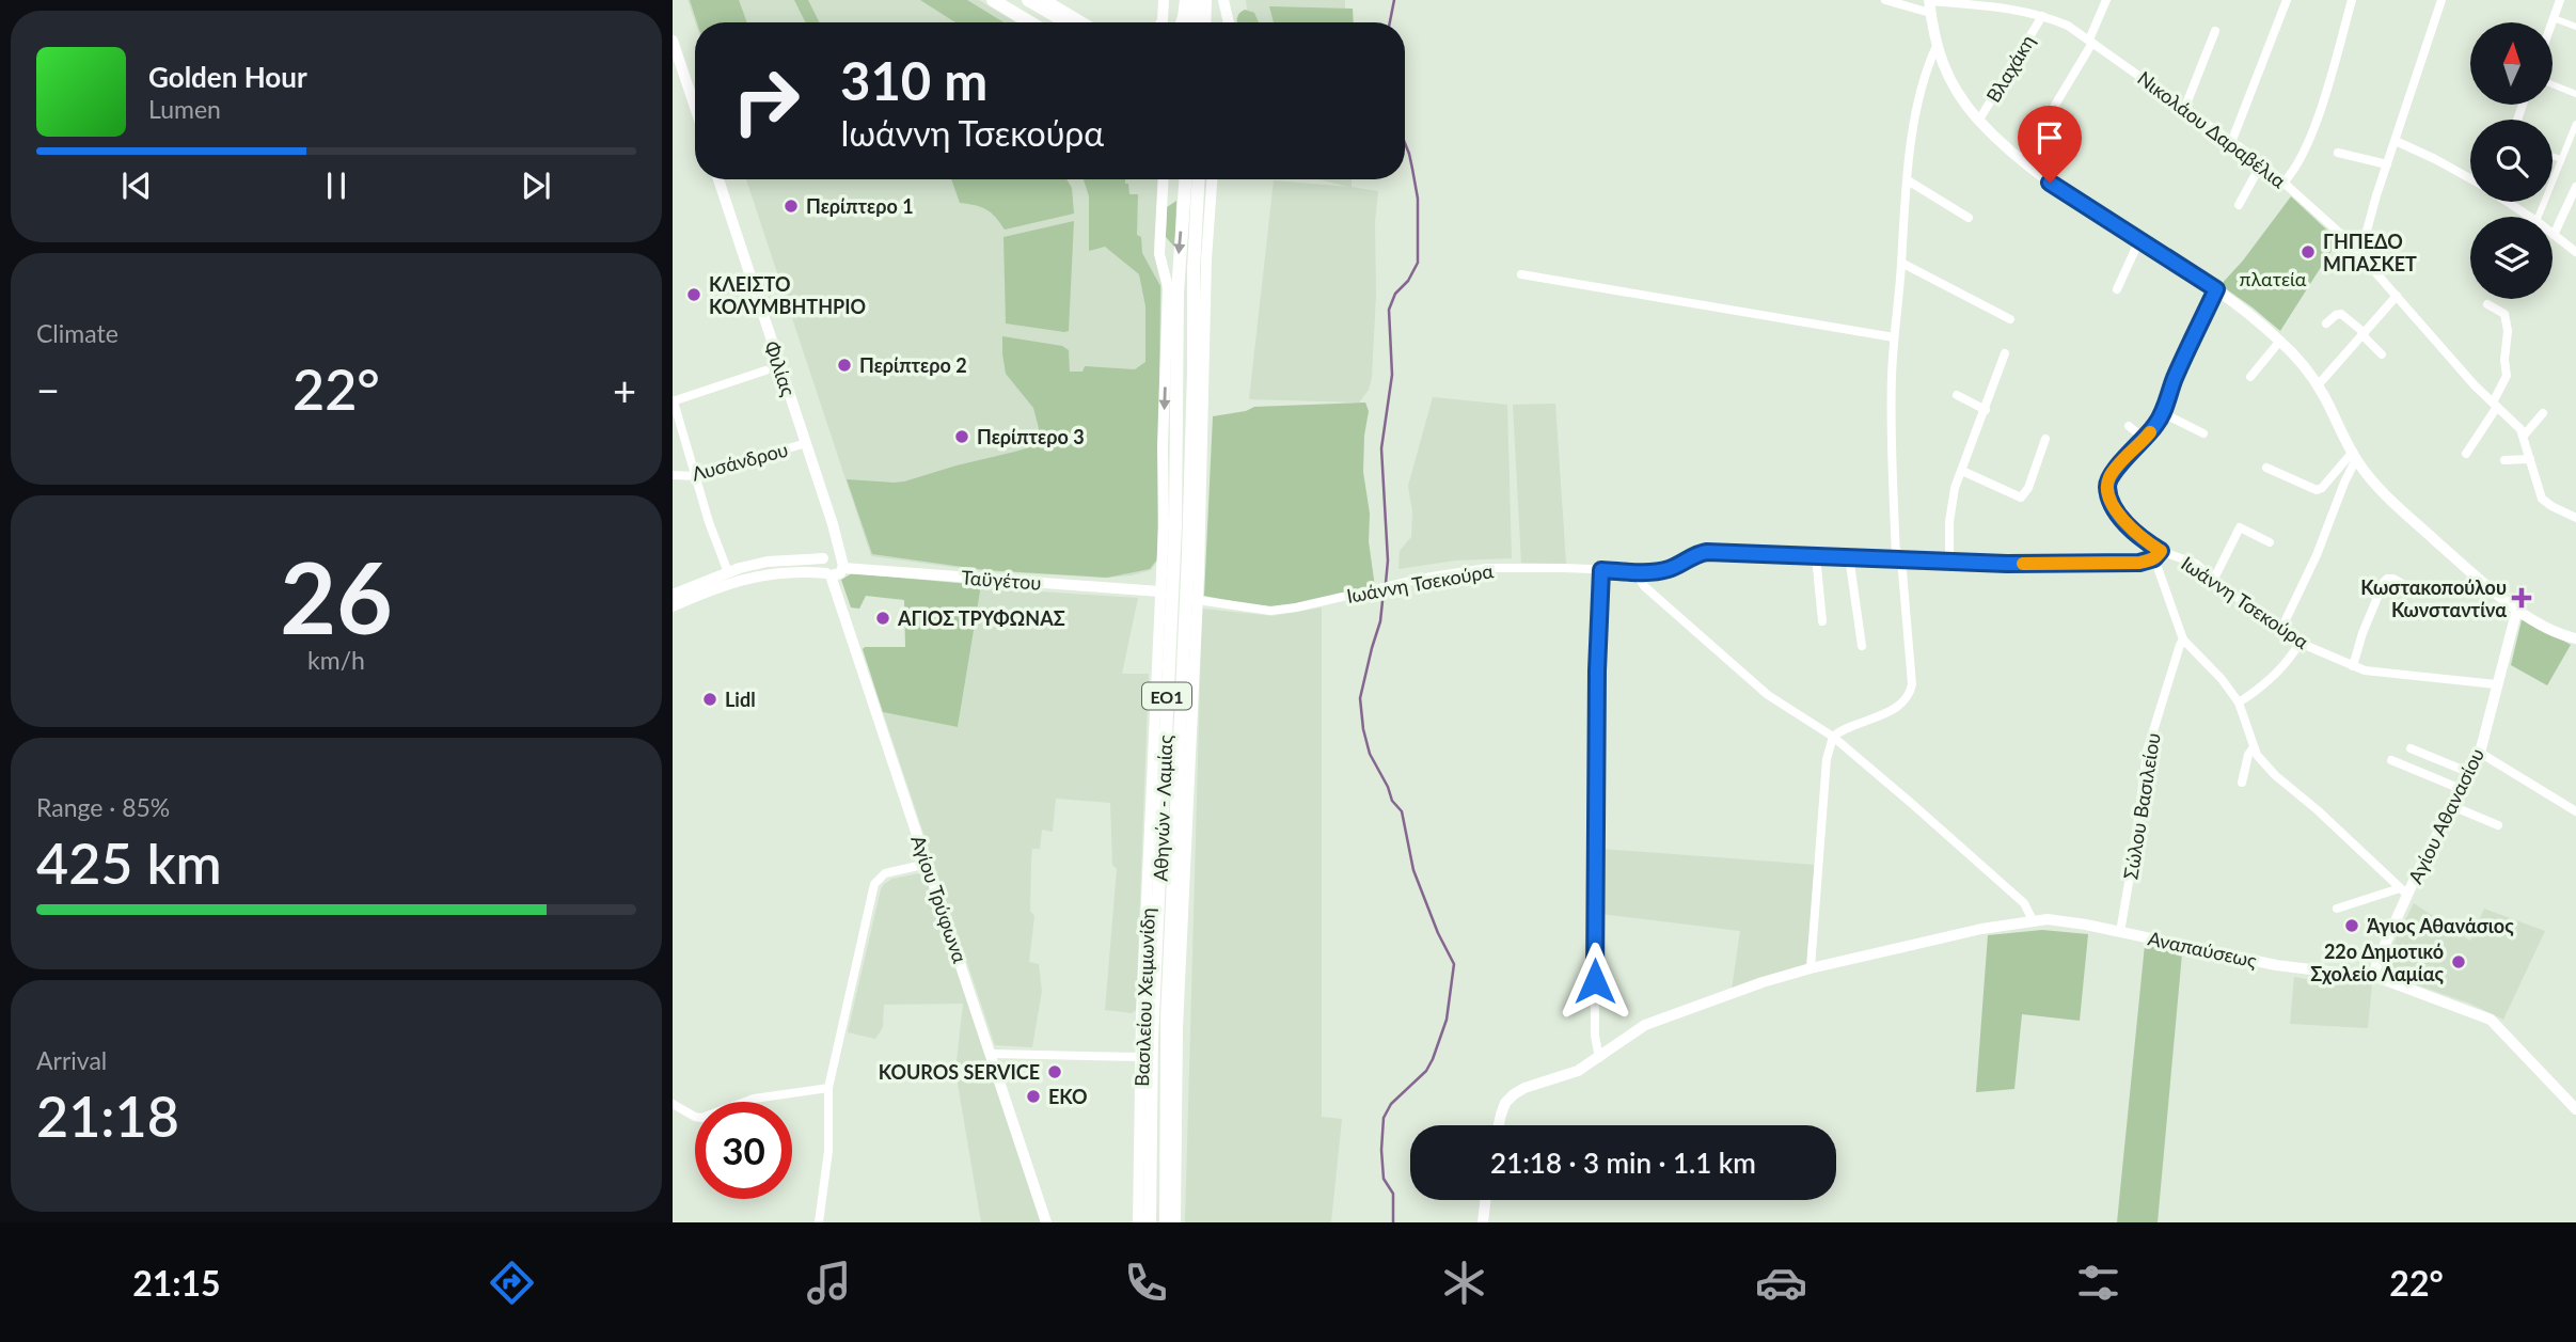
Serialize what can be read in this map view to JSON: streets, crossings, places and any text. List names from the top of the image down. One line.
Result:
{"streets":{"main road":["ΕΟ1","Αθηνών - Λαμίας"],"street":["Βλαχάκη","Νικολάου Δαραβέλια","Φιλίας","Λυσάνδρου","Ταϋγέτου","Ιωάννη Τσεκούρα","Σώλου Βασιλείου","Αγίου Αθανασίου","Αγίου Τρύφωνα","Αναπαύσεως","Βασιλείου Χειμωνίδη"]},"crossings":[["Βλαχάκη","Νικολάου Δαραβέλια"],["Φιλίας","Λυσάνδρου"],["Φιλίας","Ταϋγέτου"],["Φιλίας","Αγίου Τρύφωνα"],["Ταϋγέτου","Αγίου Τρύφωνα"],["Ταϋγέτου","Βασιλείου Χειμωνίδη"],["Ιωάννη Τσεκούρα","Αγίου Αθανασίου"],["Σώλου Βασιλείου","Αναπαύσεως"],["Αγίου Αθανασίου","Αναπαύσεως"]],"parks":["πλατεία"],"places":{"other":["Περίπτερο 1","ΓΗΠΕΔΟ ΜΠΑΣΚΕΤ","ΚΛΕΙΣΤΟ ΚΟΛΥΜΒΗΤΗΡΙΟ","Περίπτερο 2","Περίπτερο 3","ΑΓΙΟΣ ΤΡΥΦΩΝΑΣ","Lidl","Άγιος Αθανάσιος","22ο Δημοτικό Σχολείο Λαμίας","KOUROS SERVICE","EKO"],"health":["Κωστακοπούλου Κωνσταντίνα"]},"north":"top","page":{"turn":["310 m","Ιωάννη Τσεκούρα"],"song":["Golden Hour","Lumen"],"tile":["Climate",["26","km/h"],["Range · 85%","425 km"],["Arrival","21:18"]],"heat":["−","22°","+"],"limit":"30","trip":"21:18 · 3 min · 1.1 km","tabs":["21:15","22°"]}}
